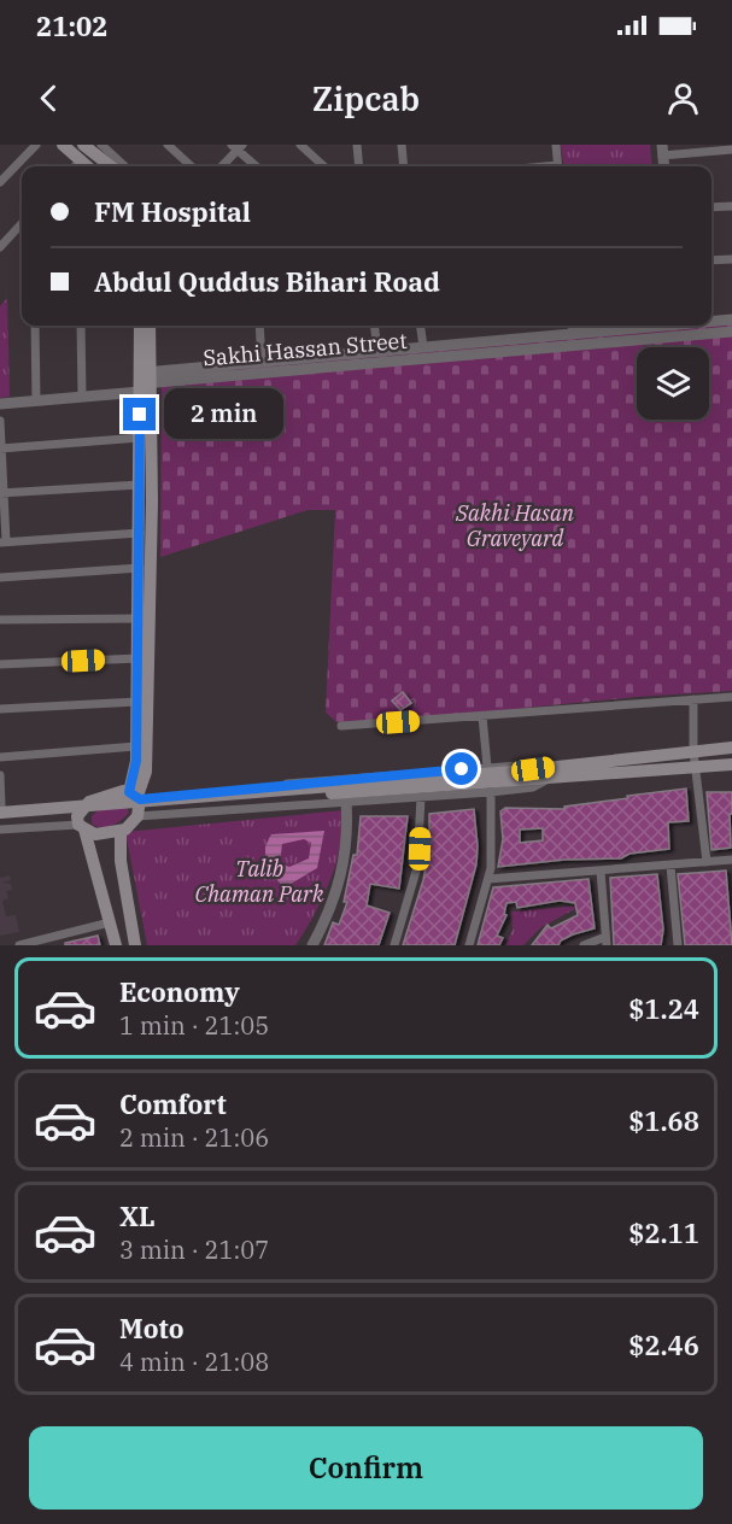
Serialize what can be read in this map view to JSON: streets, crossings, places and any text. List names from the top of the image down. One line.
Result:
{"streets":{"street":["Sakhi Hassan Street"]},"parks":["Sakhi Hasan Graveyard","Talib Chaman Park"],"page":{"status":"21:02","header":"Zipcab","banner":["FM Hospital","Abdul Quddus Bihari Road"],"bubble":"2 min","list":[{"name":"Economy","note":"1 min · 21:05","value":"$1.24"},{"name":"Comfort","note":"2 min · 21:06","value":"$1.68"},{"name":"XL","note":"3 min · 21:07","value":"$2.11"},{"name":"Moto","note":"4 min · 21:08","value":"$2.46"}],"buttons":"Confirm"}}
